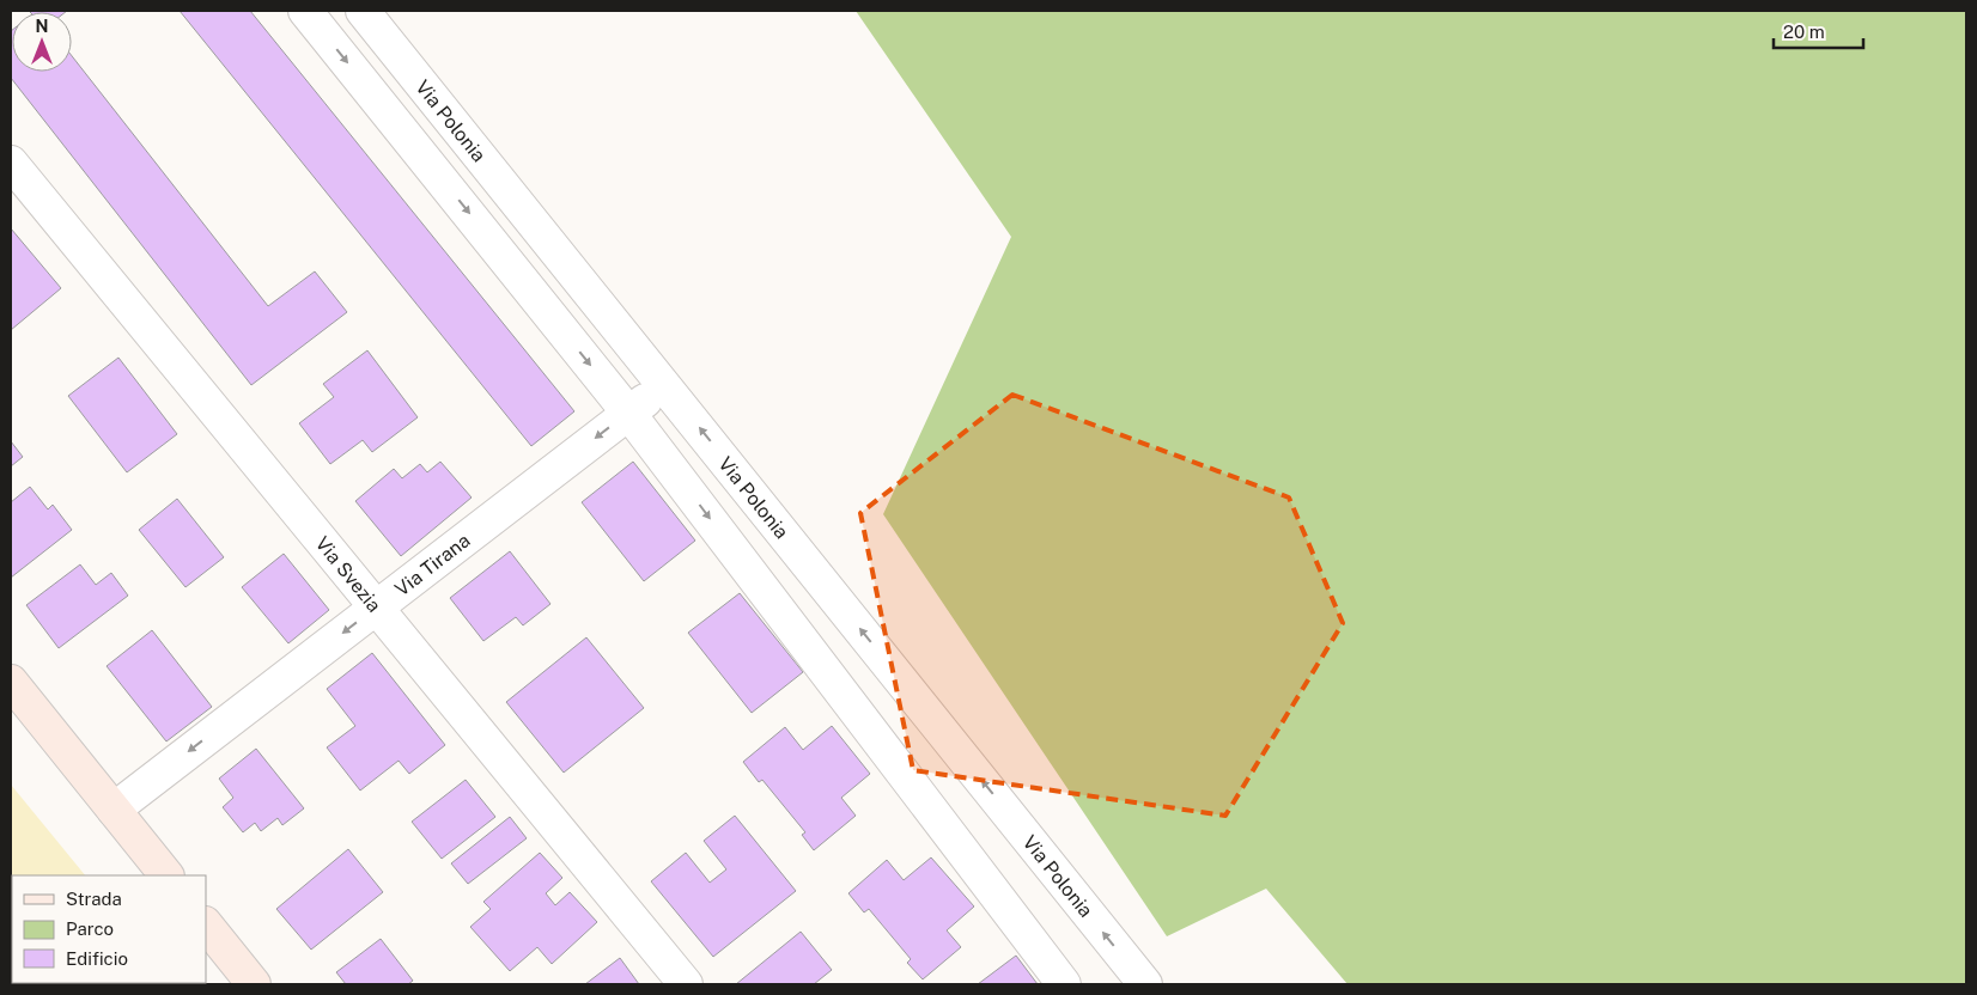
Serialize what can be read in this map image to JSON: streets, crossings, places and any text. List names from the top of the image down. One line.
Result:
{"streets":{"street":["Via Polonia","Via Tirana","Via Svezia"]},"crossings":[["Via Polonia","Via Tirana"],["Via Tirana","Via Svezia"]],"one_way":["Via Tirana"],"legend":["Strada","Parco","Edificio"],"scale_bar":"20 m","north":"top"}
